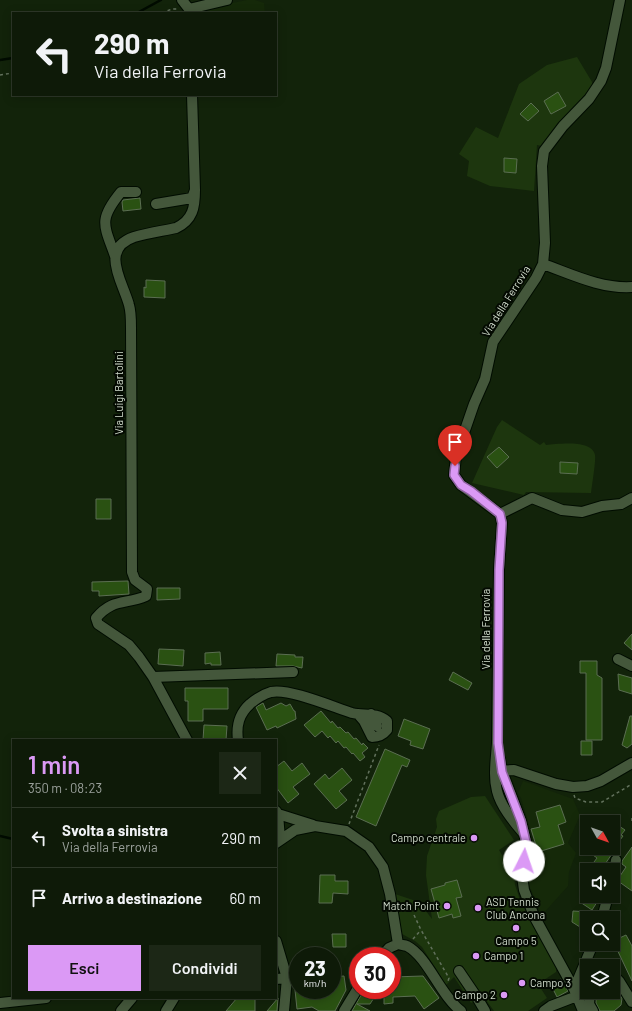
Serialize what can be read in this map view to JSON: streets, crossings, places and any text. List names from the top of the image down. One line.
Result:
{"streets":{"street":["Via della Ferrovia","Via Luigi Bartolini"]},"places":["Campo centrale","Match Point","ASD Tennis Club Ancona","Campo 5","Campo 1","Campo 3","Campo 2"],"north":"bottom right","page":{"turn":["290 m","Via della Ferrovia"],"heading":["1 min","350 m · 08:23"],"list":[{"name":"Svolta a sinistra","note":"Via della Ferrovia","value":"290 m"},{"name":"Arrivo a destinazione","value":"60 m"}],"buttons":["Esci","Condividi"],"speed":"23 km/h","limit":"30"}}
